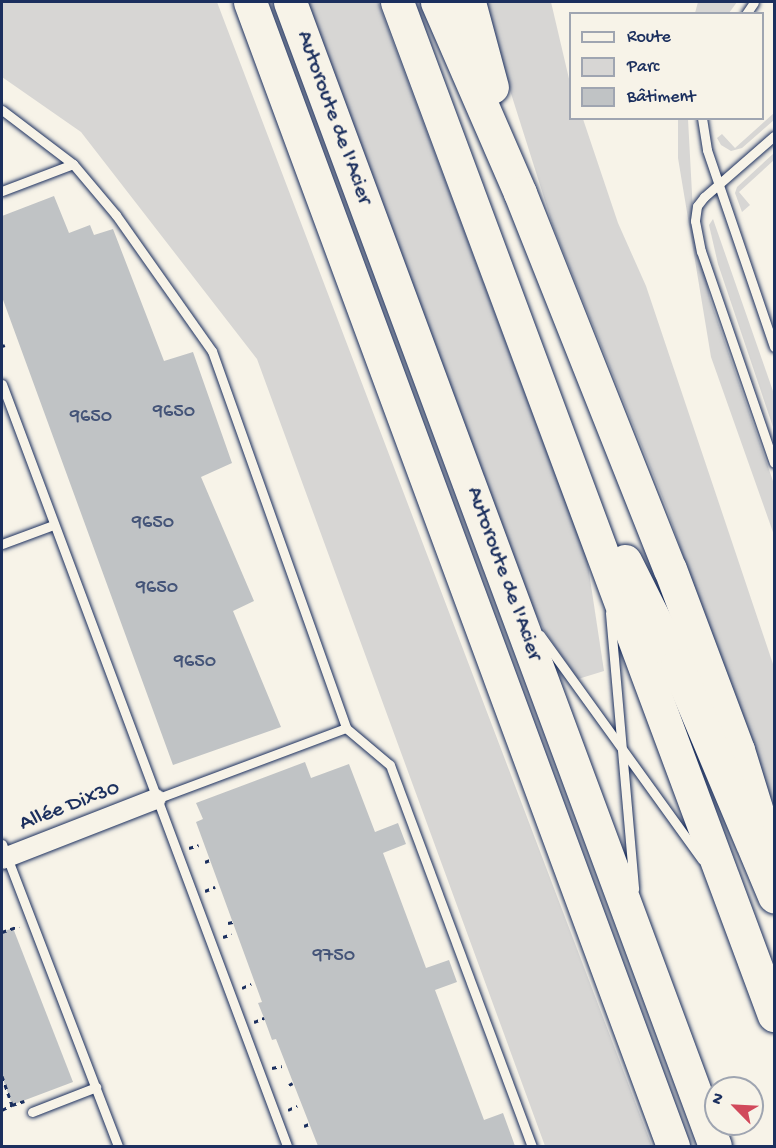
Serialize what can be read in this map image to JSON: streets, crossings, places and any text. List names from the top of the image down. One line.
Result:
{"streets":{"highway":["Autoroute de l'Acier"],"street":["Allée Dix30"]},"house_numbers":["9650","9650","9650","9650","9650","9750"],"legend":["Route","Parc","Bâtiment"],"north":"top left"}
